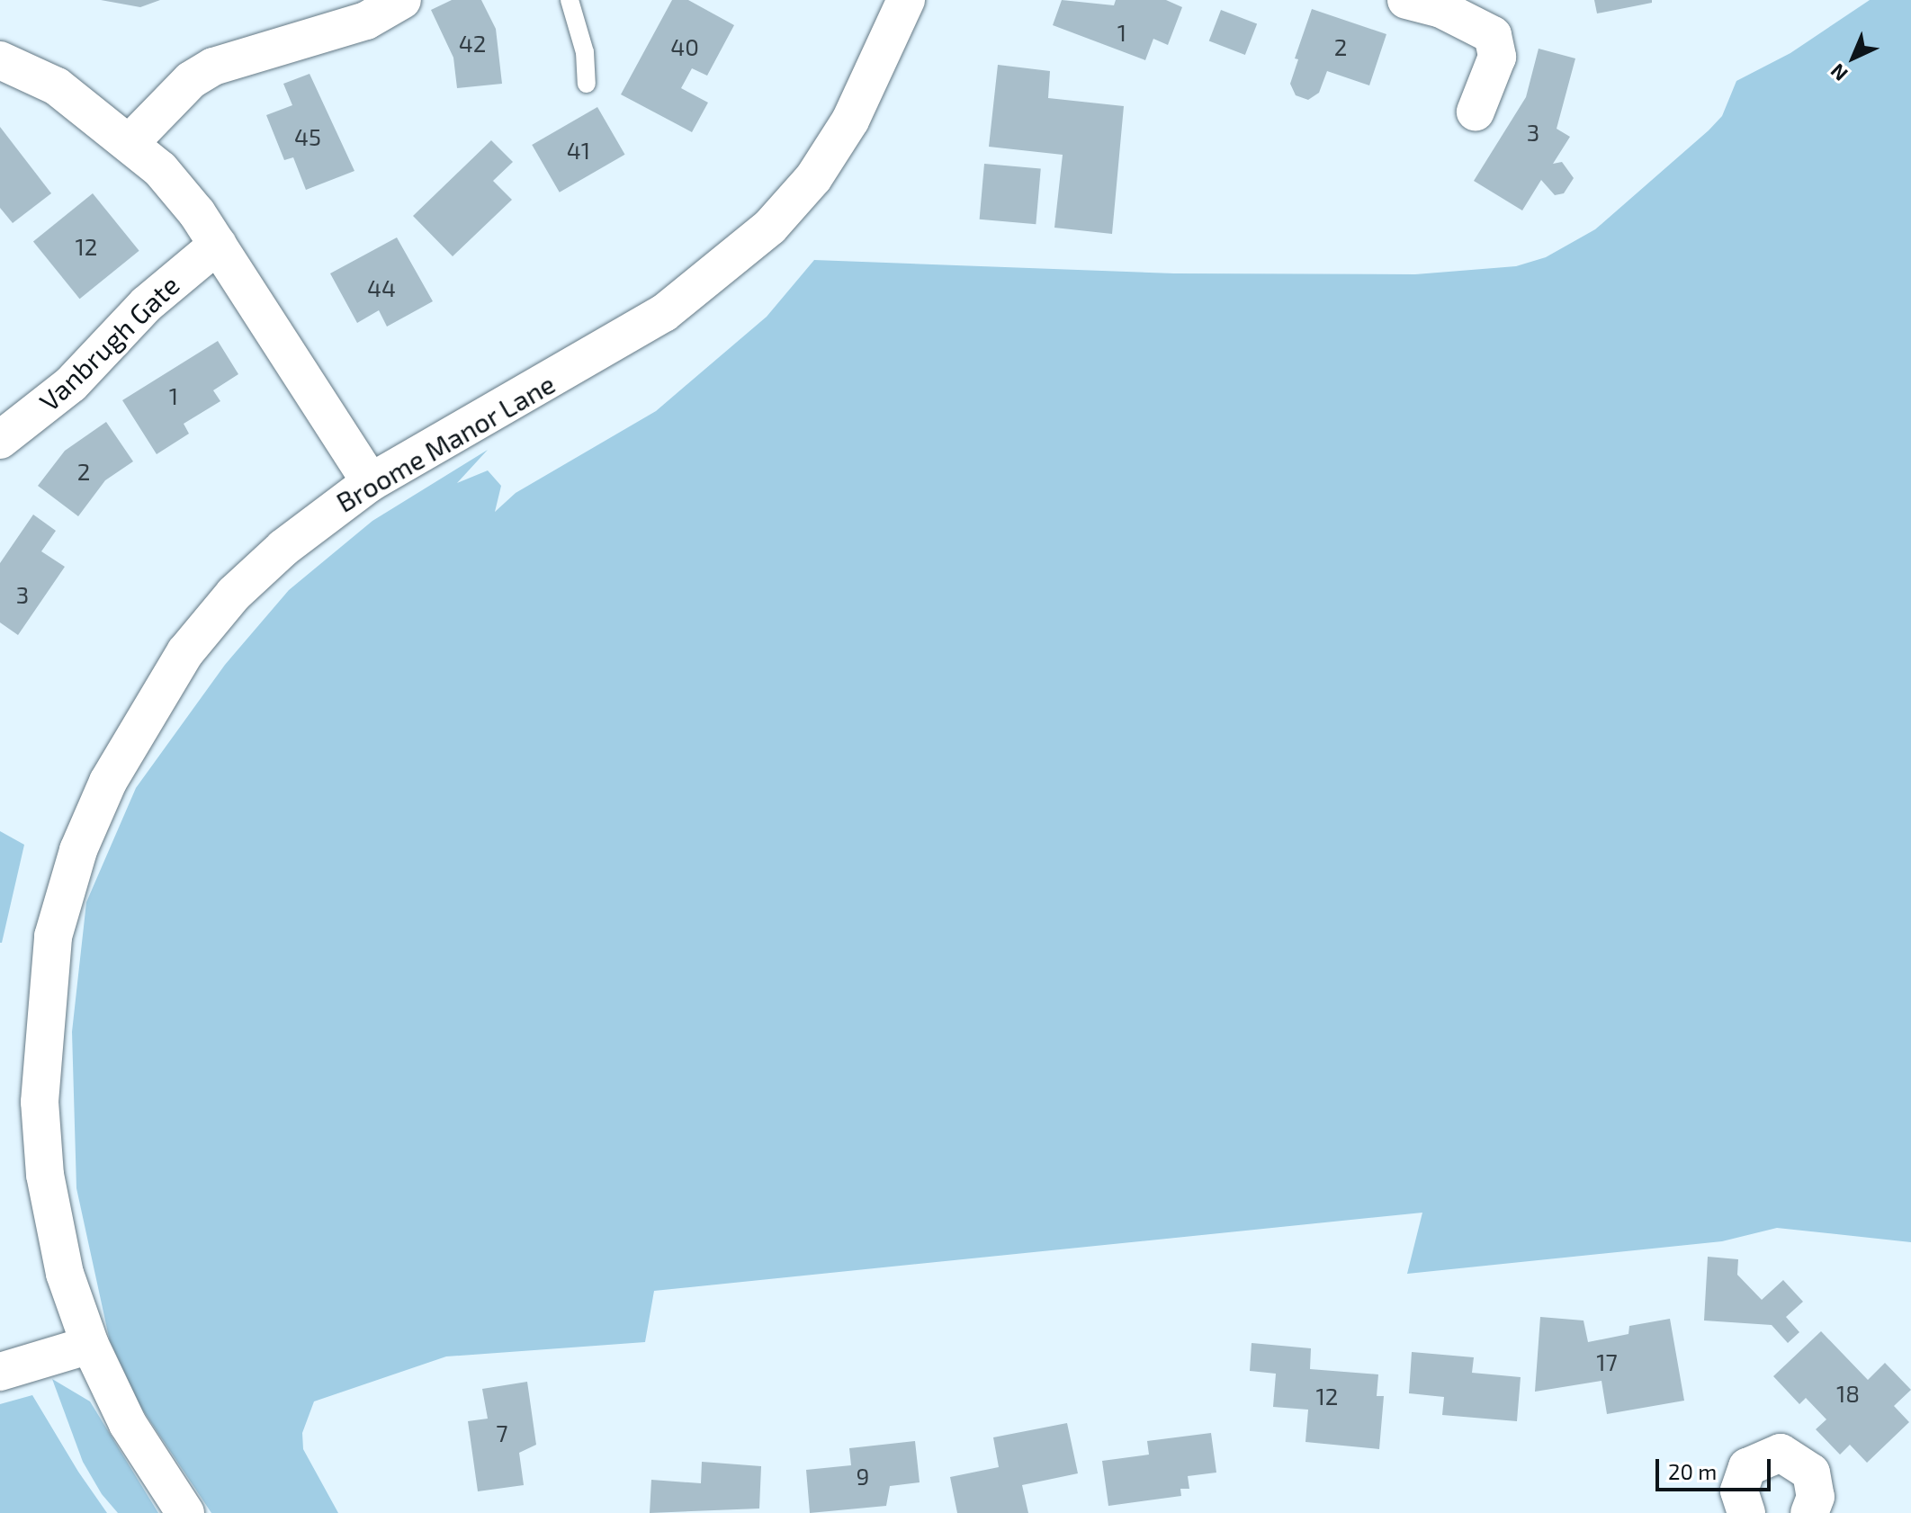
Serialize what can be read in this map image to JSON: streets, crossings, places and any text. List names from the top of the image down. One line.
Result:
{"streets":{"street":["Vanbrugh Gate","Broome Manor Lane"]},"house_numbers":["1","42","40","2","3","45","41","12","44","1","2","3","17","18","12","7","9"],"scale_bar":"20 m","north":"bottom left"}
